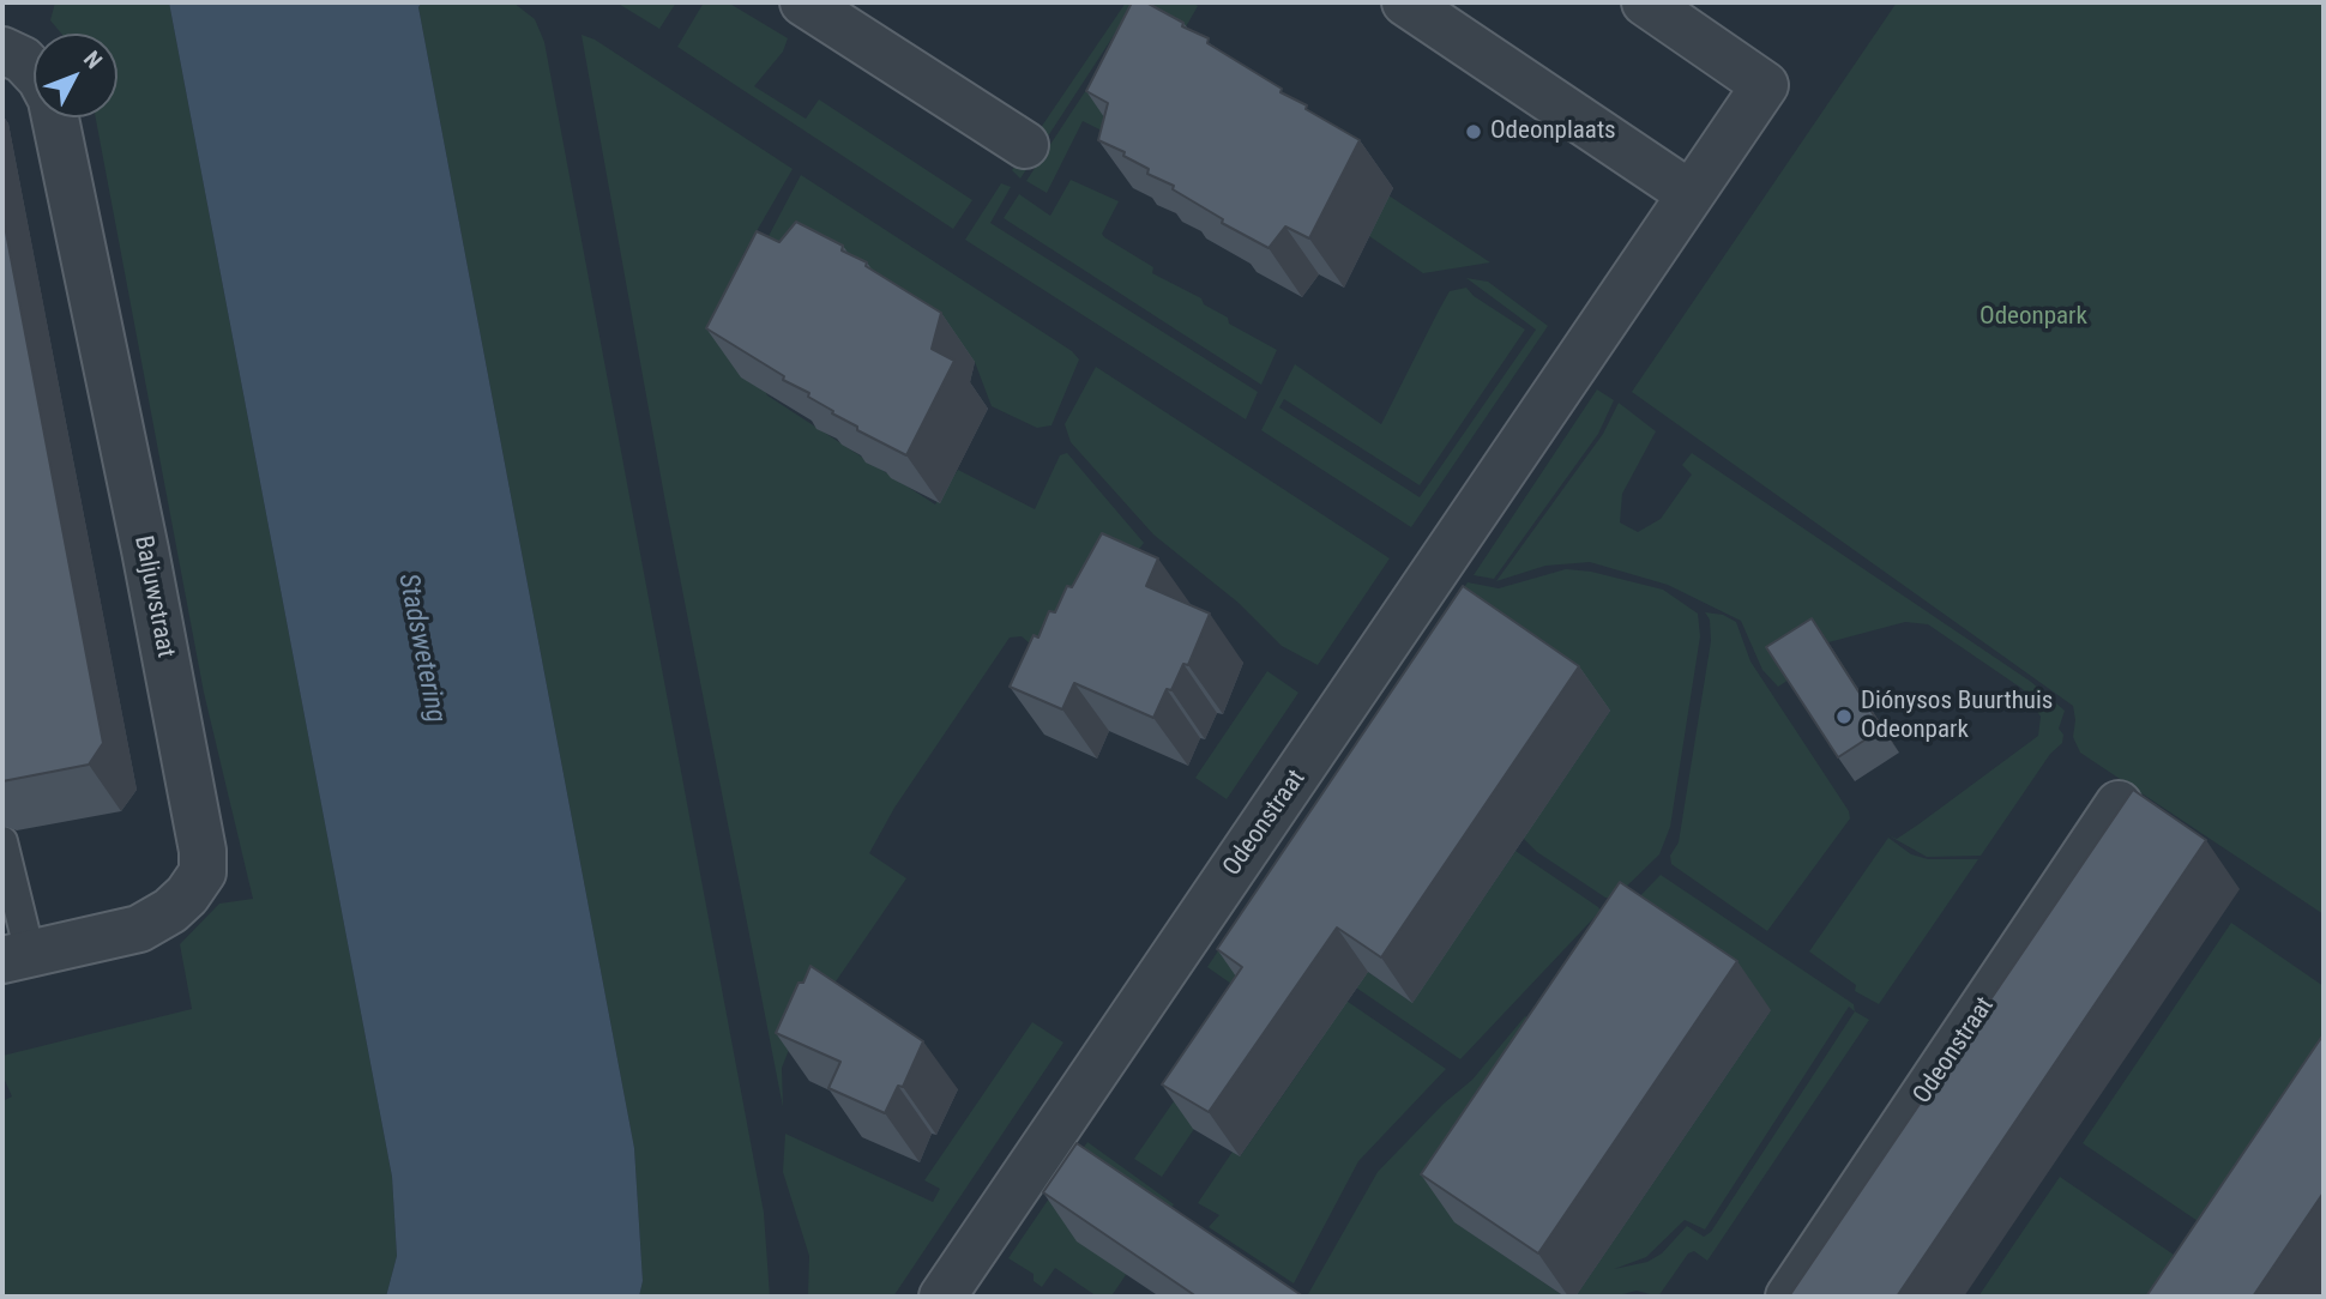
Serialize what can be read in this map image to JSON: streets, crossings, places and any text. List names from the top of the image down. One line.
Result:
{"streets":{"street":["Baljuwstraat","Odeonstraat"]},"water":["Stadswetering"],"parks":["Odeonpark"],"places":["Odeonplaats","Diónysos Buurthuis Odeonpark"],"north":"top right"}
